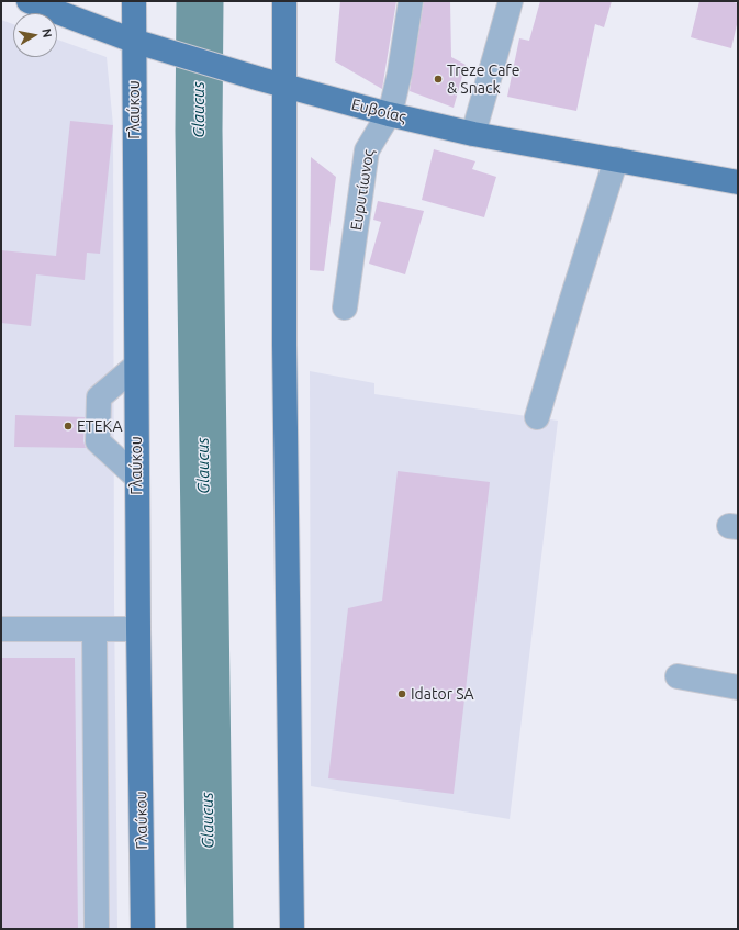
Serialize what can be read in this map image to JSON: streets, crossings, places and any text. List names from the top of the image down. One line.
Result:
{"streets":{"main road":["Γλαύκου","Ευβοίας"],"street":["Ευρυτίωνος"]},"crossings":[["Γλαύκου","Ευβοίας"],["Ευβοίας","Ευρυτίωνος"]],"water":["Glaucus"],"places":["Treze Cafe & Snack","ΕΤΕΚΑ","Idator SA"],"north":"right"}
